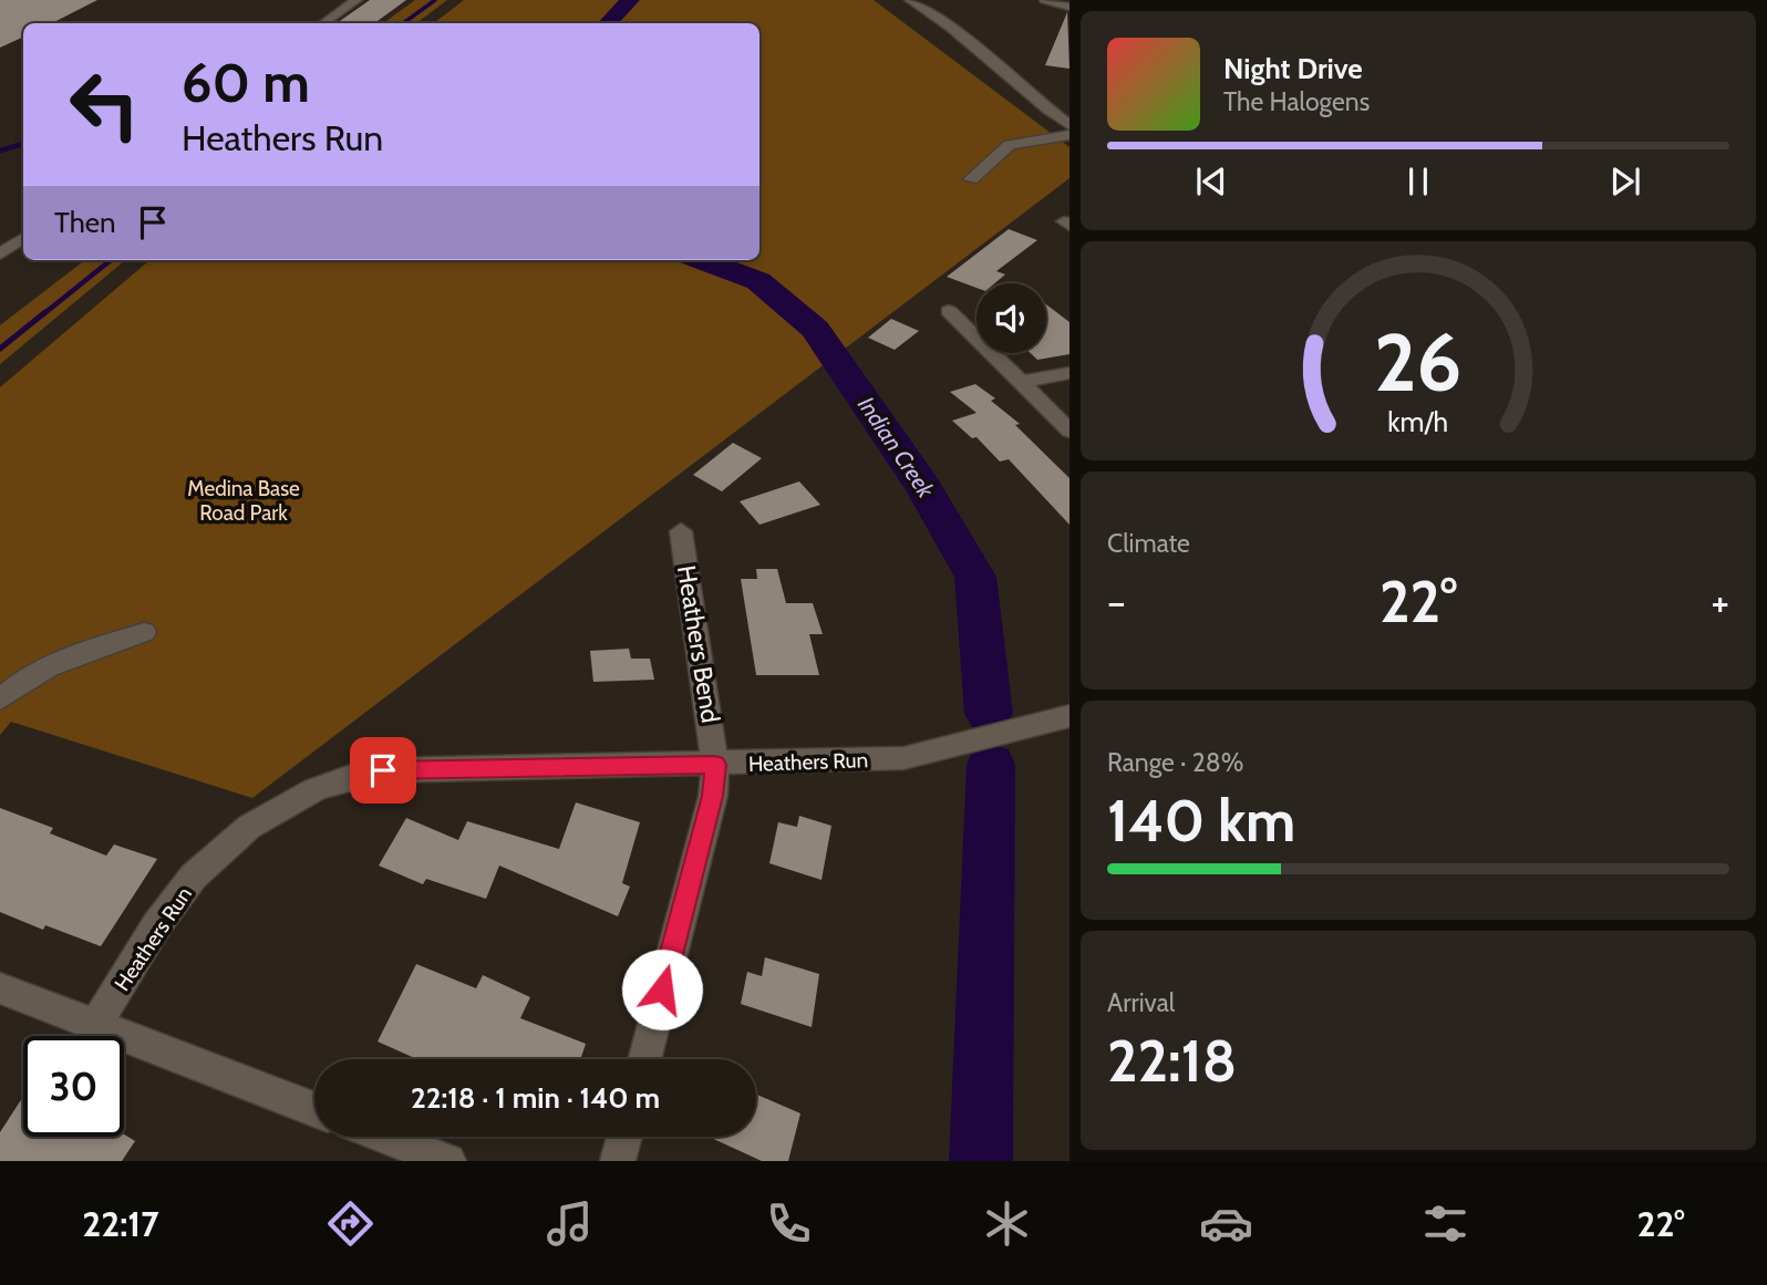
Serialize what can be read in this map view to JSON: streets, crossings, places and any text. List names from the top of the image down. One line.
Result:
{"streets":{"street":["Heathers Bend","Heathers Run"]},"crossings":[["Heathers Bend","Heathers Run"]],"water":["Indian Creek"],"parks":["Medina Base Road Park"],"page":{"turn":["60 m","Heathers Run"],"song":["Night Drive","The Halogens"],"then":"Then","tile":["Climate",["Range · 28%","140 km"],["Arrival","22:18"]],"heat":["−","22°","+"],"limit":"30","trip":"22:18 · 1 min · 140 m","tabs":["22:17","22°"],"gauge":["26","km/h"]}}
